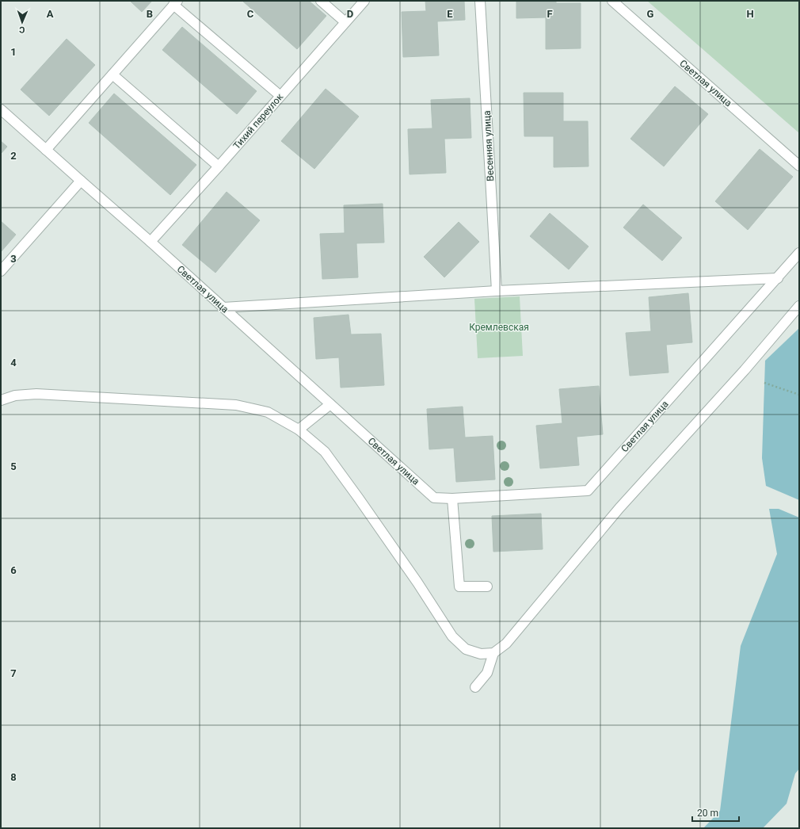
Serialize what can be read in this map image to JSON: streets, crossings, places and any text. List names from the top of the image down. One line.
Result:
{"streets":{"street":["Светлая улица","Тихий переулок","Весенняя улица"]},"crossings":[["Светлая улица","Тихий переулок"]],"parks":["Кремлевская"],"scale_bar":"20 m","north":"bottom","grid":{"columns":["A","B","C","D","E","F","G","H"],"rows":["1","2","3","4","5","6","7","8"]}}
